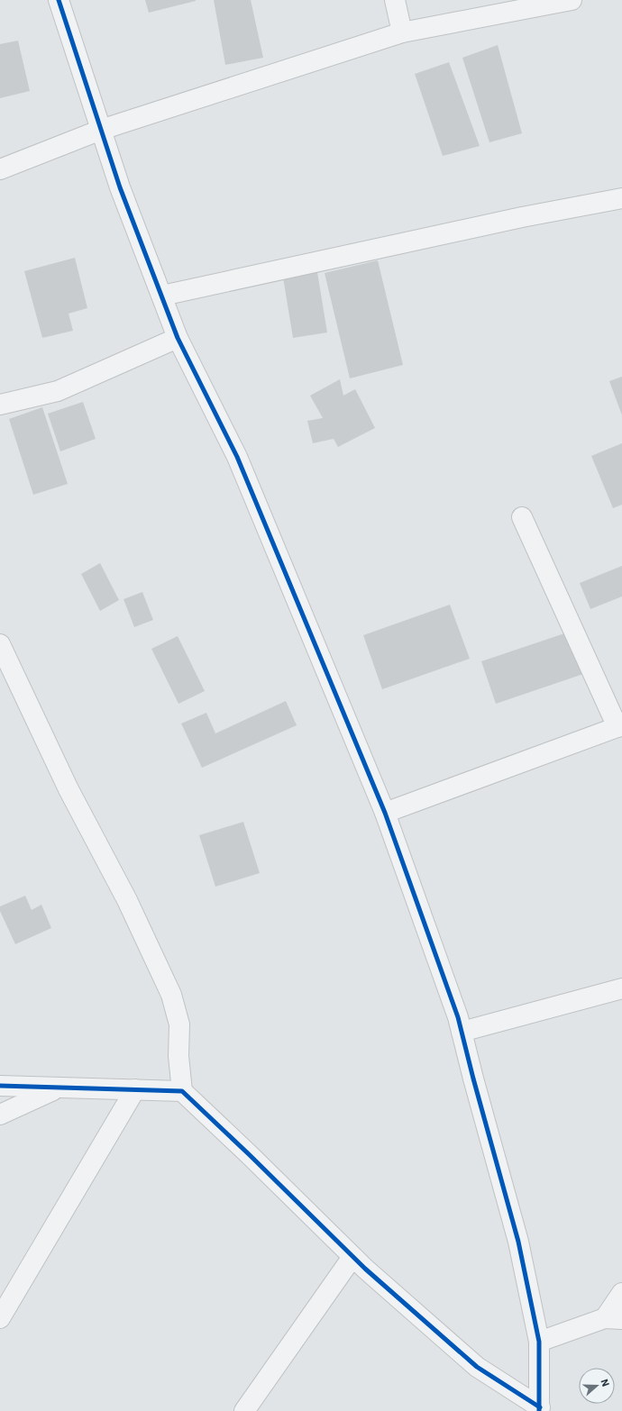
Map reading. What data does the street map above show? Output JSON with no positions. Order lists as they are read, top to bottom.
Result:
{
  "north": "right"
}
